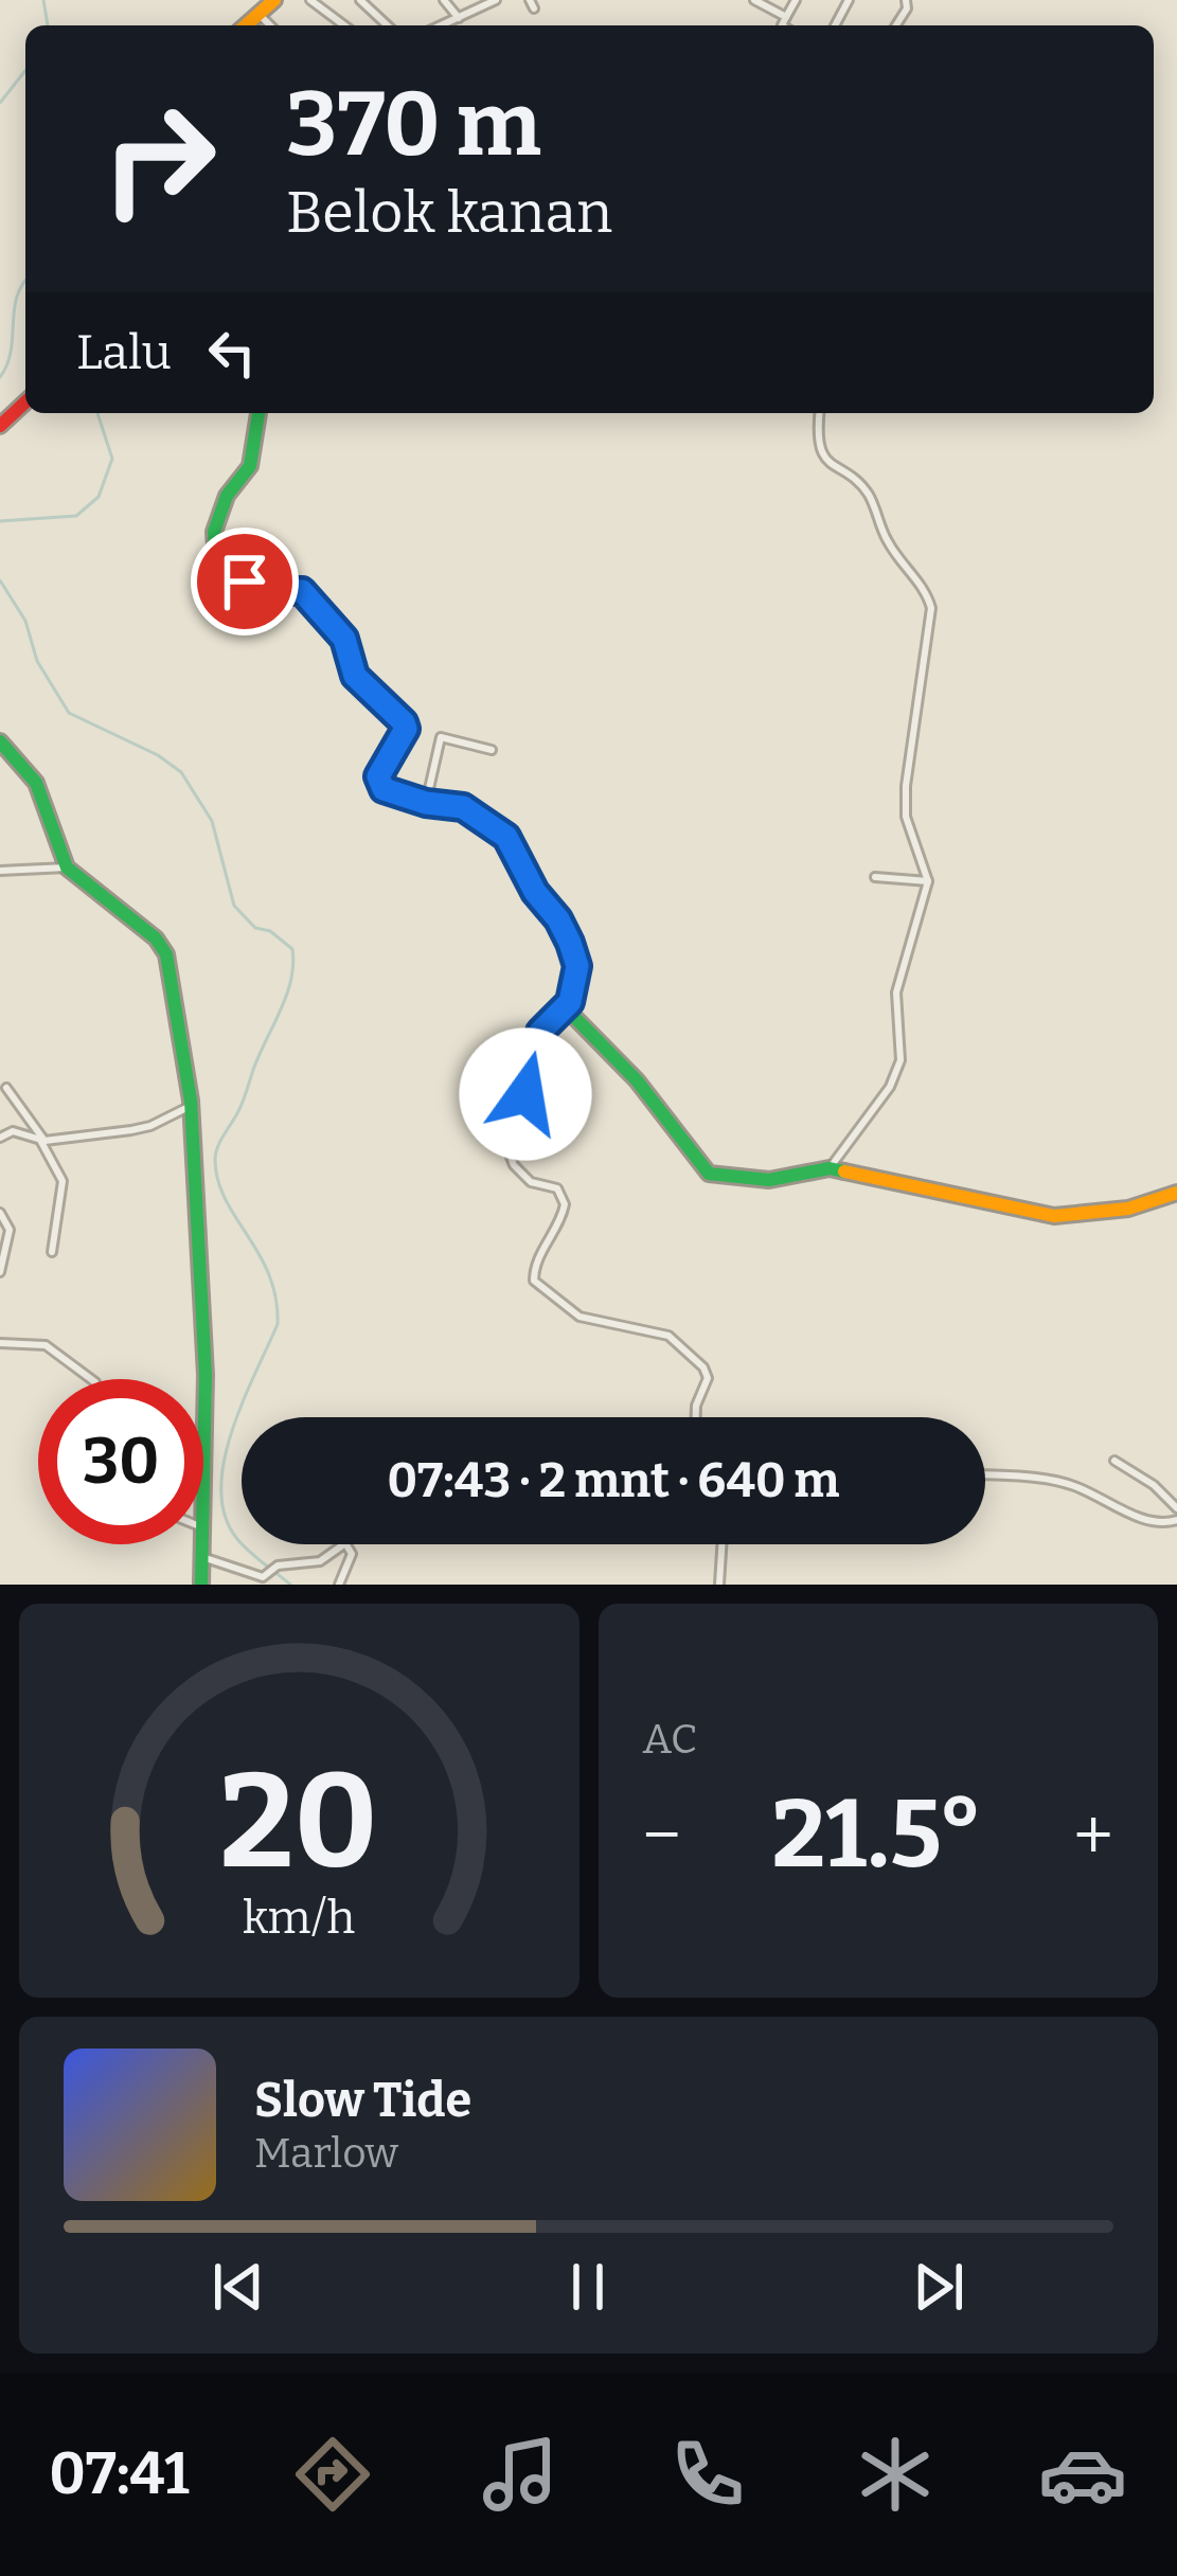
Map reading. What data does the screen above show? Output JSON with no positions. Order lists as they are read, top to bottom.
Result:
{
  "page": {
    "turn": ["370 m", "Belok kanan"],
    "then": "Lalu",
    "limit": "30",
    "trip": "07:43 · 2 mnt · 640 m",
    "tile": "AC",
    "heat": ["−", "21.5°", "+"],
    "song": ["Slow Tide", "Marlow"],
    "tabs": "07:41",
    "gauge": ["20", "km/h"]
  }
}
